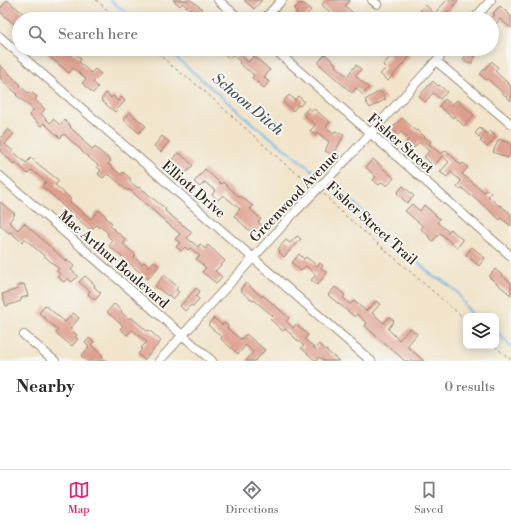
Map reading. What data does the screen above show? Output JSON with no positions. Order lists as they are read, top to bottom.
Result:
{
  "streets": {
    "street": [
      "Fisher Street",
      "Elliott Drive",
      "Greenwood Avenue",
      "Mac Arthur Boulevard"
    ],
    "path": ["Fisher Street Trail"]
  },
  "crossings": [
    ["Fisher Street", "Greenwood Avenue"],
    ["Elliott Drive", "Greenwood Avenue"],
    ["Greenwood Avenue", "Fisher Street Trail"],
    ["Greenwood Avenue", "Mac Arthur Boulevard"]
  ],
  "water": ["Schoon Ditch"],
  "page": {
    "search": "Search here",
    "heading": ["Nearby", "0 results"],
    "nav": ["Map", "Directions", "Saved"]
  }
}
